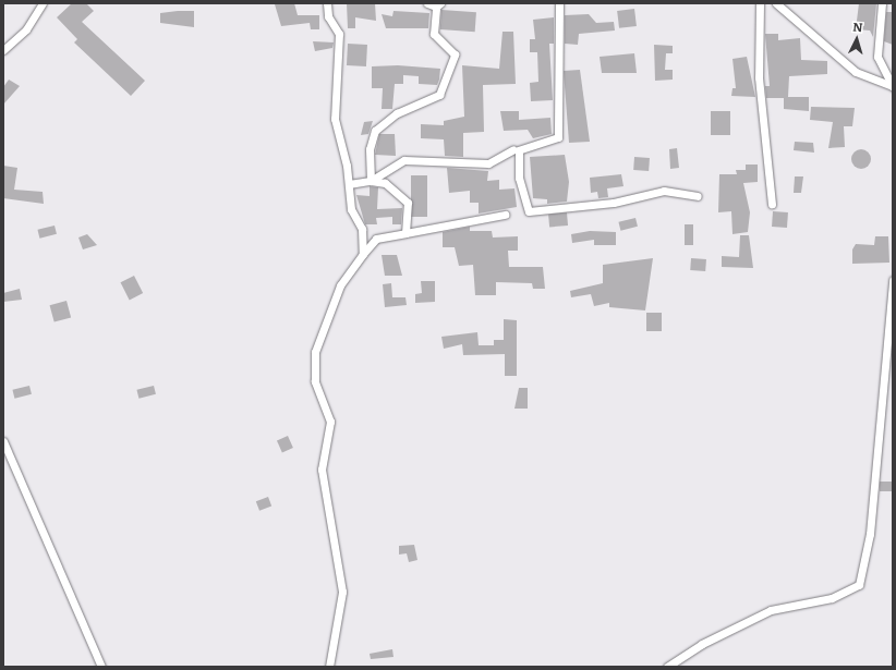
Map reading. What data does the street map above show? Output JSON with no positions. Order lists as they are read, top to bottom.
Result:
{
  "north": "top"
}
